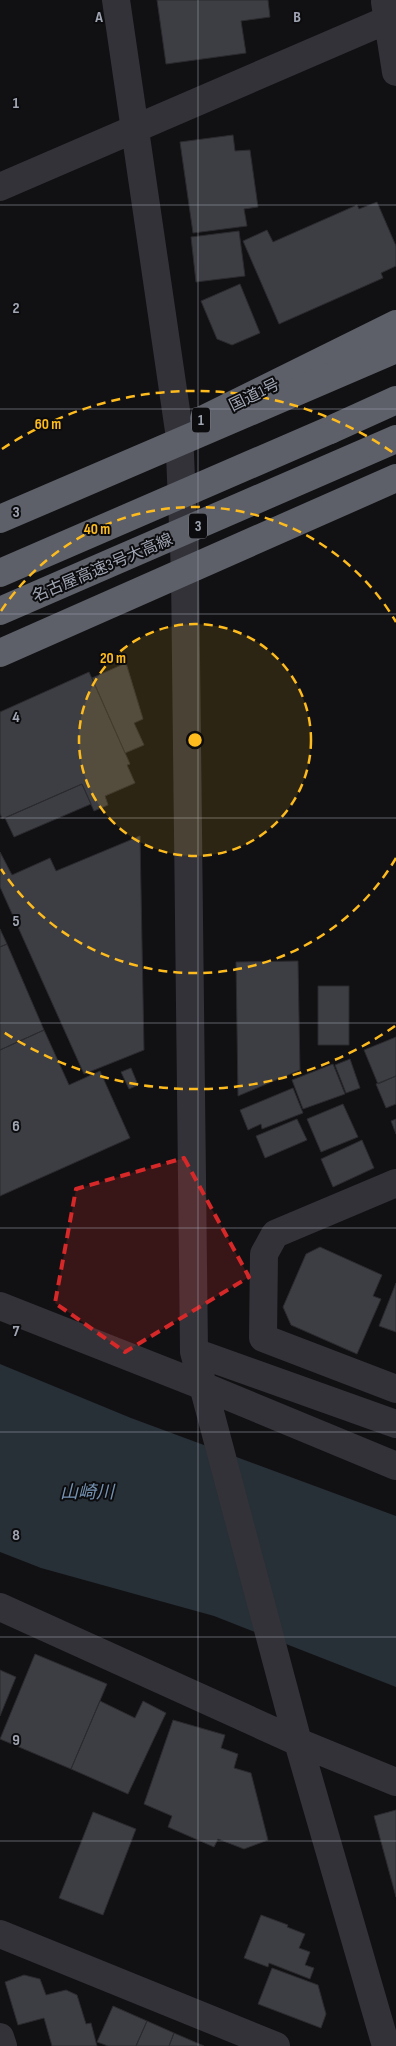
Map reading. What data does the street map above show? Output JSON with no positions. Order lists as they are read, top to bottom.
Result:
{
  "streets": {
    "highway": [
      "国道1号",
      "1",
      "3",
      "名古屋高速3号大高線"
    ]
  },
  "water": ["山崎川"],
  "grid": {
    "columns": ["A", "B"],
    "rows": [
      "1",
      "2",
      "3",
      "4",
      "5",
      "6",
      "7",
      "8",
      "9"
    ]
  },
  "rings": ["60 m", "40 m", "20 m"]
}
